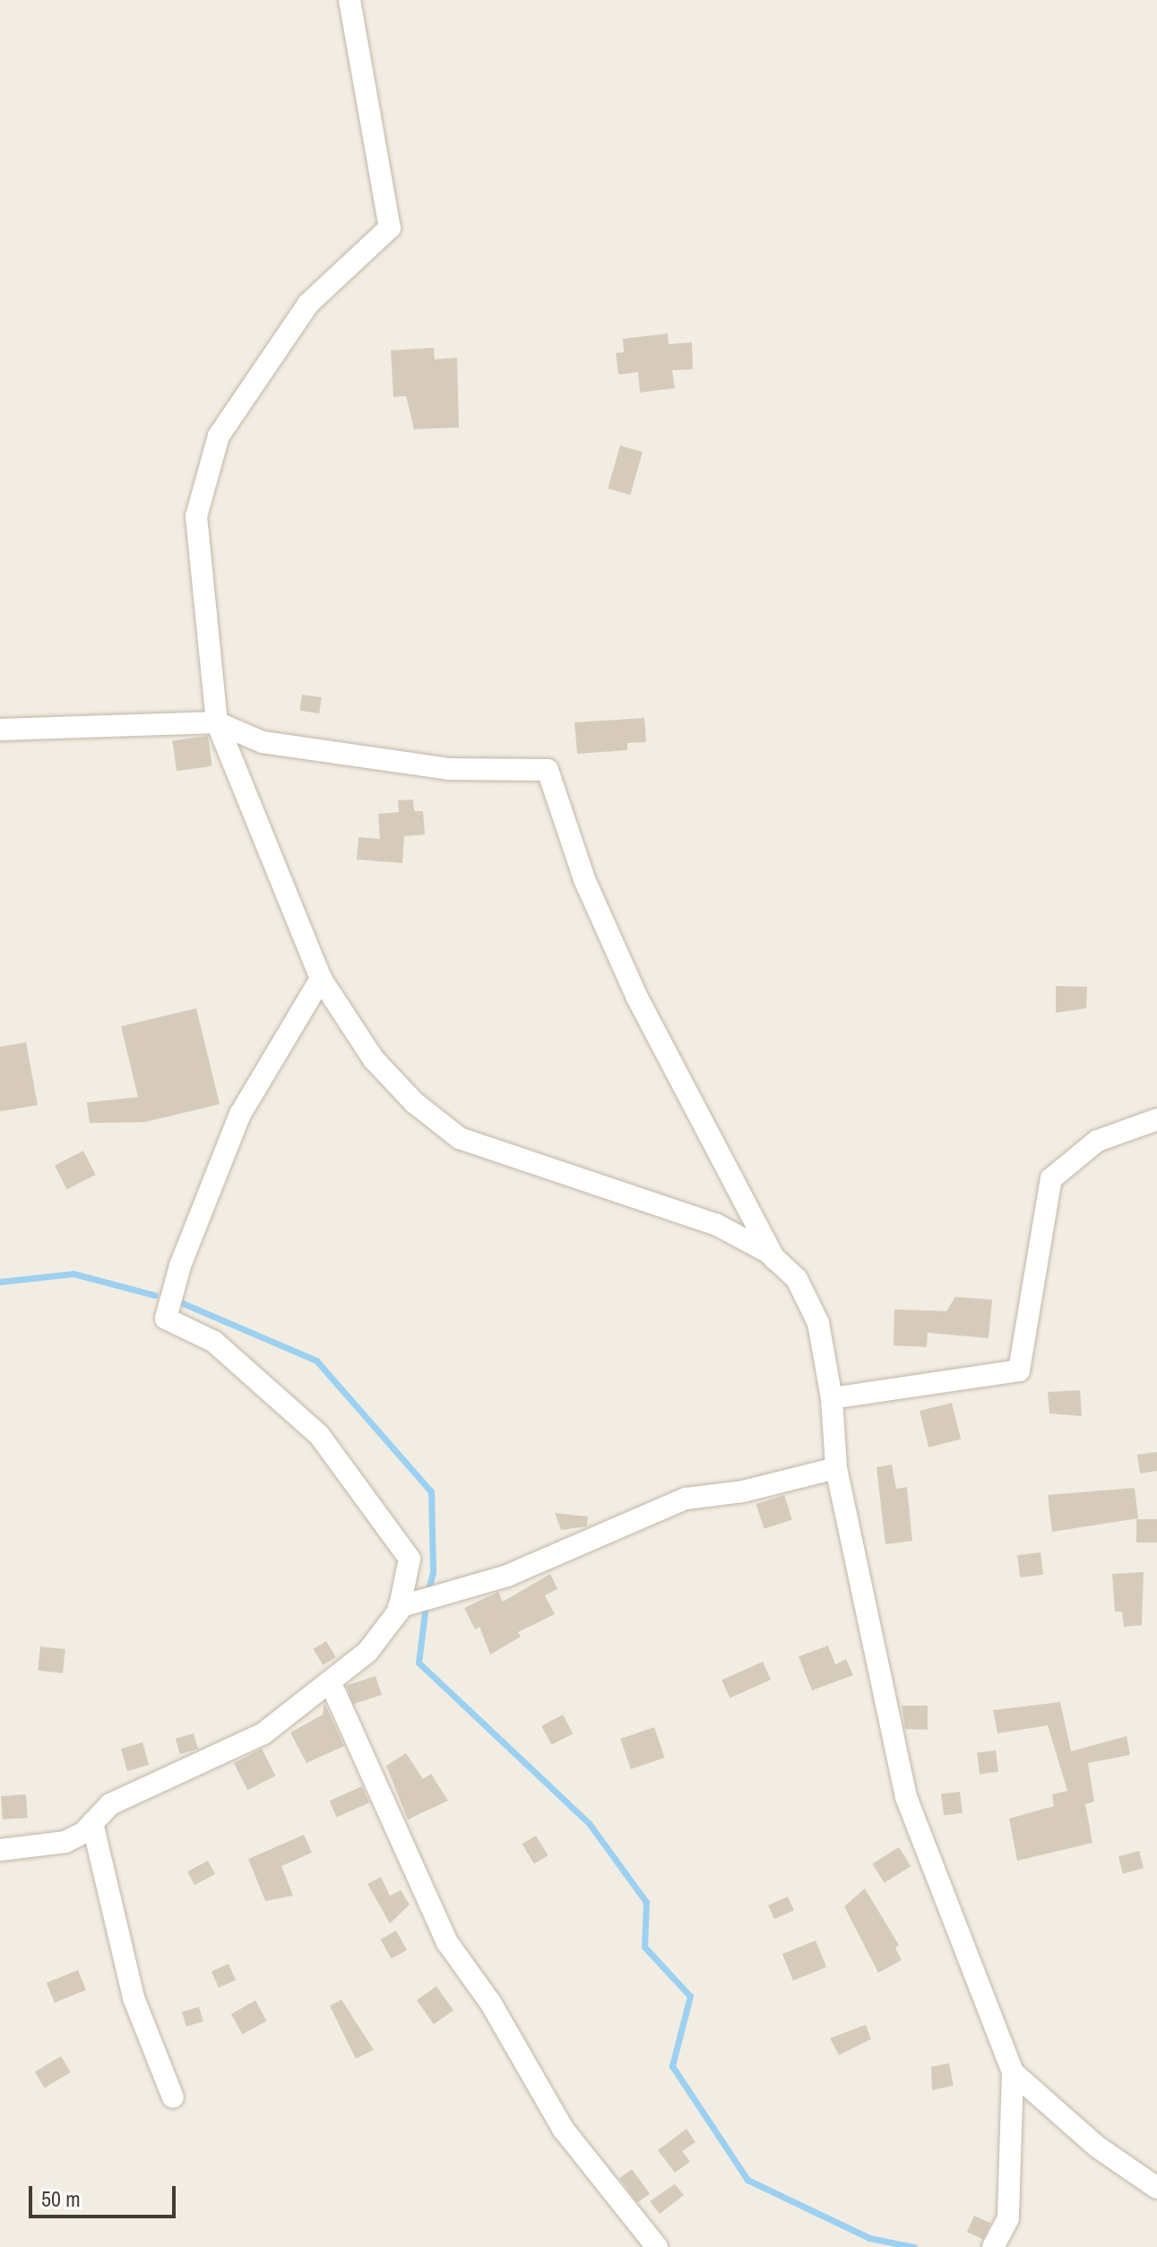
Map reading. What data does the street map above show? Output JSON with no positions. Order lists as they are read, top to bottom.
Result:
{
  "scale_bar": "50 m"
}
